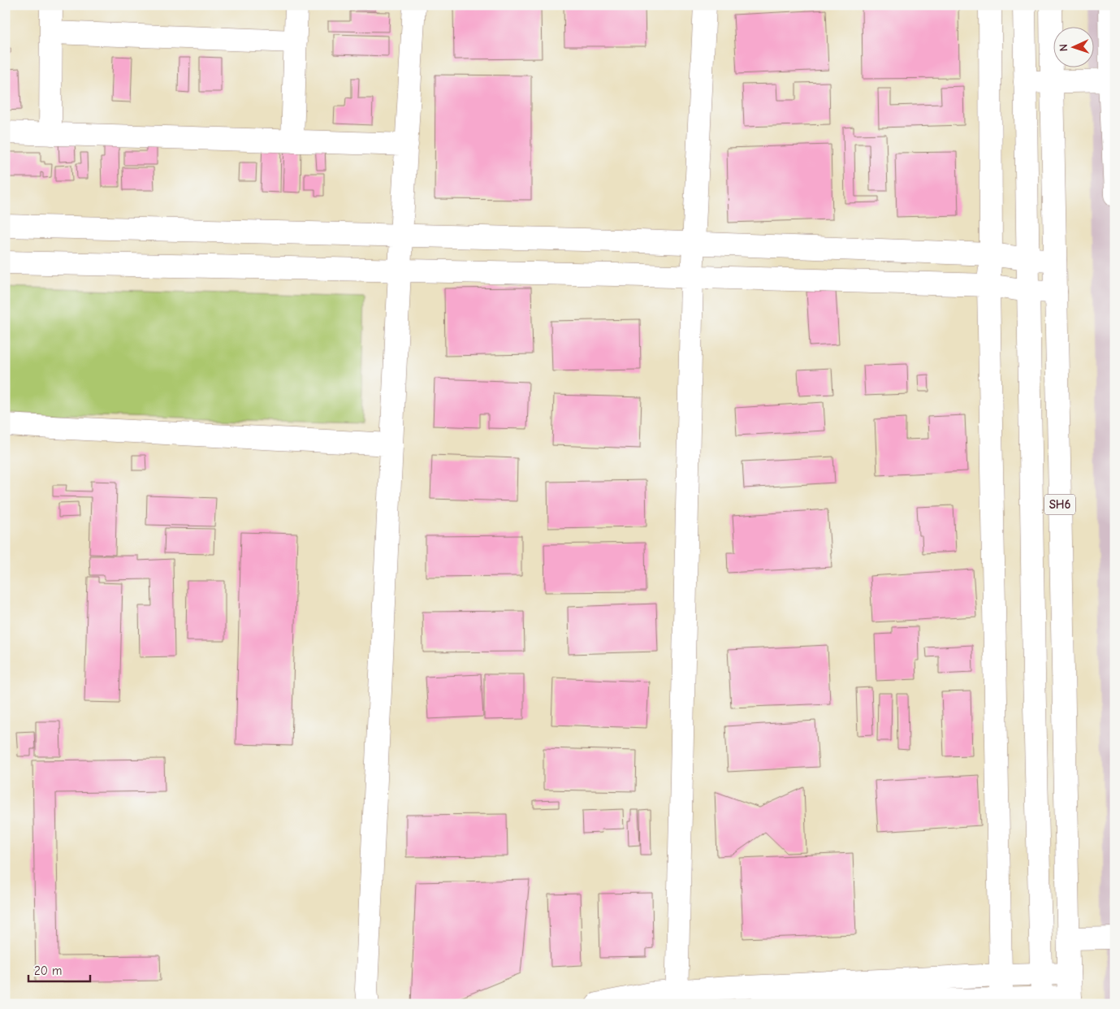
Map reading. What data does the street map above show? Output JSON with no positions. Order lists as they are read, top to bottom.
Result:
{
  "streets": {
    "street": ["SH6"]
  },
  "scale_bar": "20 m",
  "north": "left"
}
